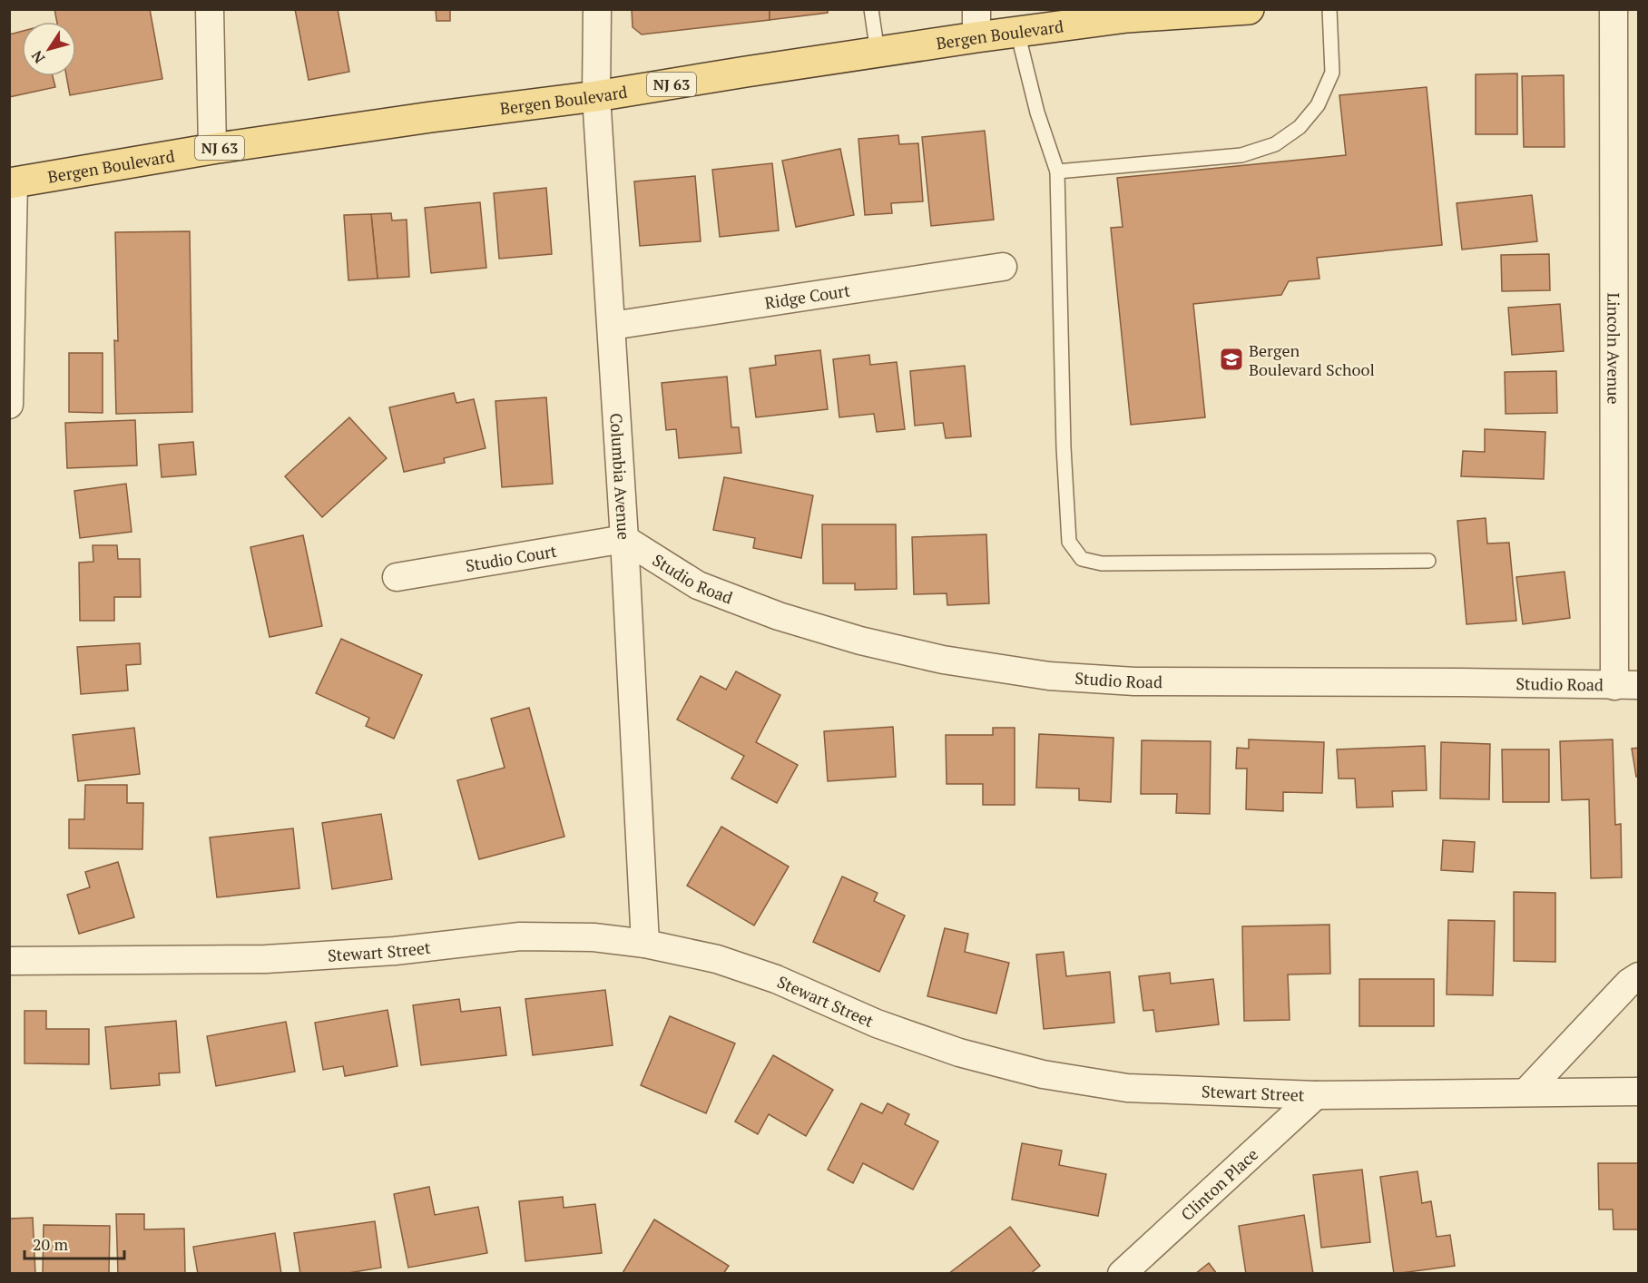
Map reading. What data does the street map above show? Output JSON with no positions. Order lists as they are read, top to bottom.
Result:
{
  "streets": {
    "main road": ["Bergen Boulevard", "NJ 63"],
    "street": [
      "Ridge Court",
      "Lincoln Avenue",
      "Columbia Avenue",
      "Studio Court",
      "Studio Road",
      "Stewart Street",
      "Clinton Place"
    ]
  },
  "crossings": [
    ["Bergen Boulevard", "Columbia Avenue"],
    ["Ridge Court", "Columbia Avenue"],
    ["Lincoln Avenue", "Studio Road"],
    ["Columbia Avenue", "Studio Court"],
    ["Columbia Avenue", "Studio Road"],
    ["Columbia Avenue", "Stewart Street"],
    ["Studio Court", "Studio Road"],
    ["Stewart Street", "Clinton Place"]
  ],
  "places": {
    "school or university": ["Bergen Boulevard School"]
  },
  "scale_bar": "20 m",
  "north": "bottom left"
}
